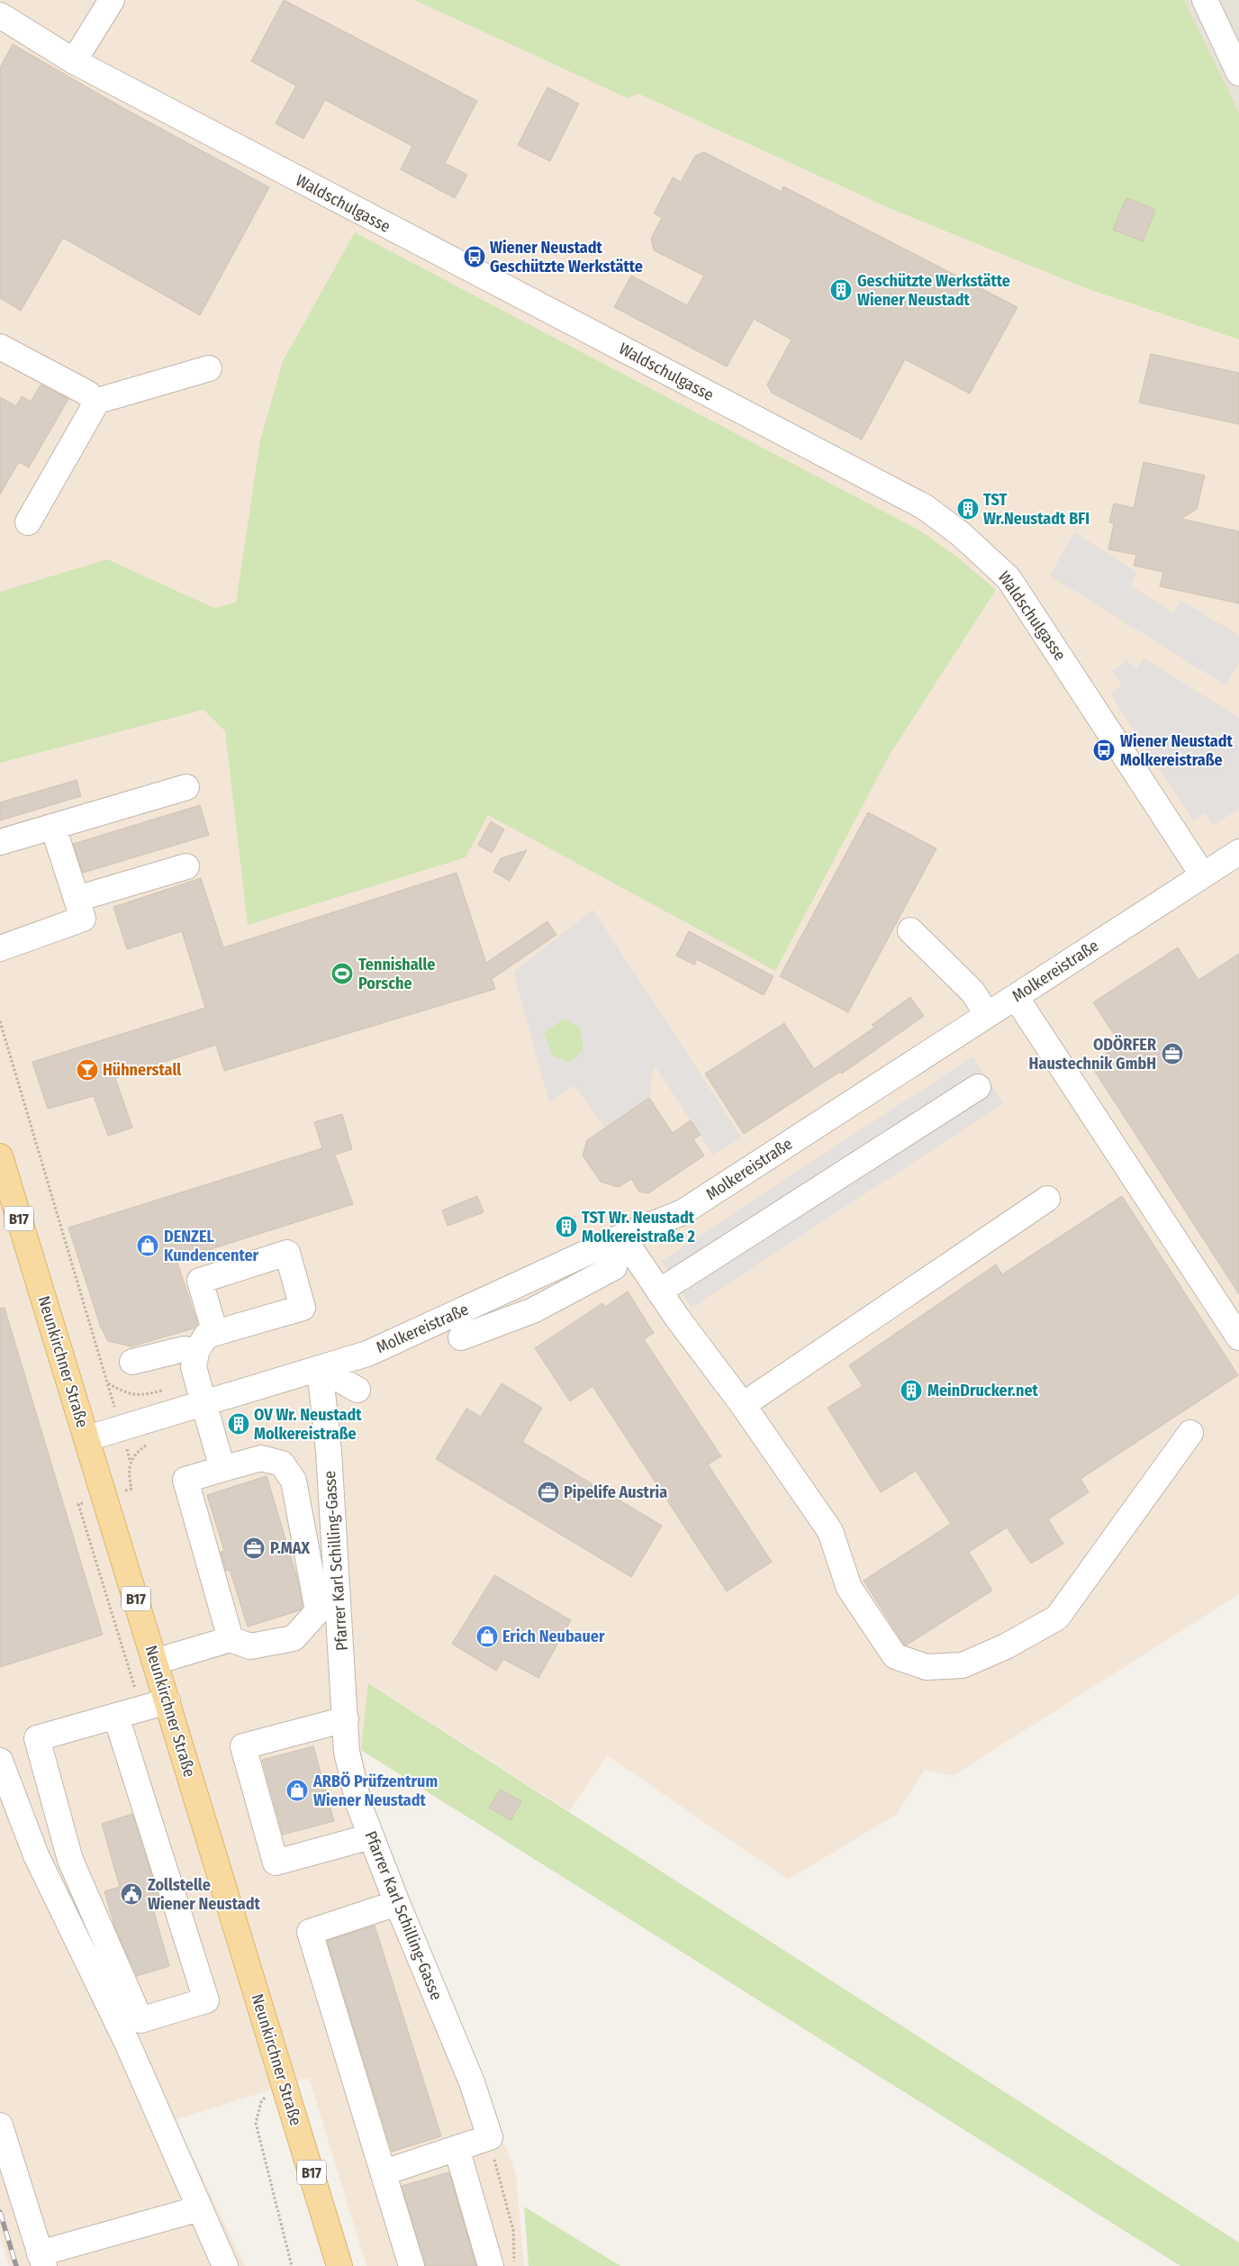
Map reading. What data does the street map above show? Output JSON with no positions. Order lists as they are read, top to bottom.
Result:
{
  "streets": {
    "main road": ["B17", "Neunkirchner Straße"],
    "street": ["Waldschulgasse", "Molkereistraße", "Pfarrer Karl Schilling-Gasse"]
  },
  "crossings": [
    ["Waldschulgasse", "Molkereistraße"],
    ["Molkereistraße", "Neunkirchner Straße"],
    ["Molkereistraße", "Pfarrer Karl Schilling-Gasse"]
  ],
  "places": {
    "bus stop": ["Wiener Neustadt Geschützte Werkstätte", "Wiener Neustadt Molkereistraße"],
    "building": [
      "Geschützte Werkstätte Wiener Neustadt",
      "TST Wr.Neustadt BFI",
      "TST Wr. Neustadt Molkereistraße 2",
      "MeinDrucker.net",
      "OV Wr. Neustadt Molkereistraße"
    ],
    "sports": ["Tennishalle Porsche"],
    "office": ["ODÖRFER Haustechnik GmbH", "Pipelife Austria", "P.MAX"],
    "bar": ["Hühnerstall"],
    "shop": ["DENZEL Kundencenter", "Erich Neubauer", "ARBÖ Prüfzentrum Wiener Neustadt"],
    "public building": ["Zollstelle Wiener Neustadt"]
  }
}
